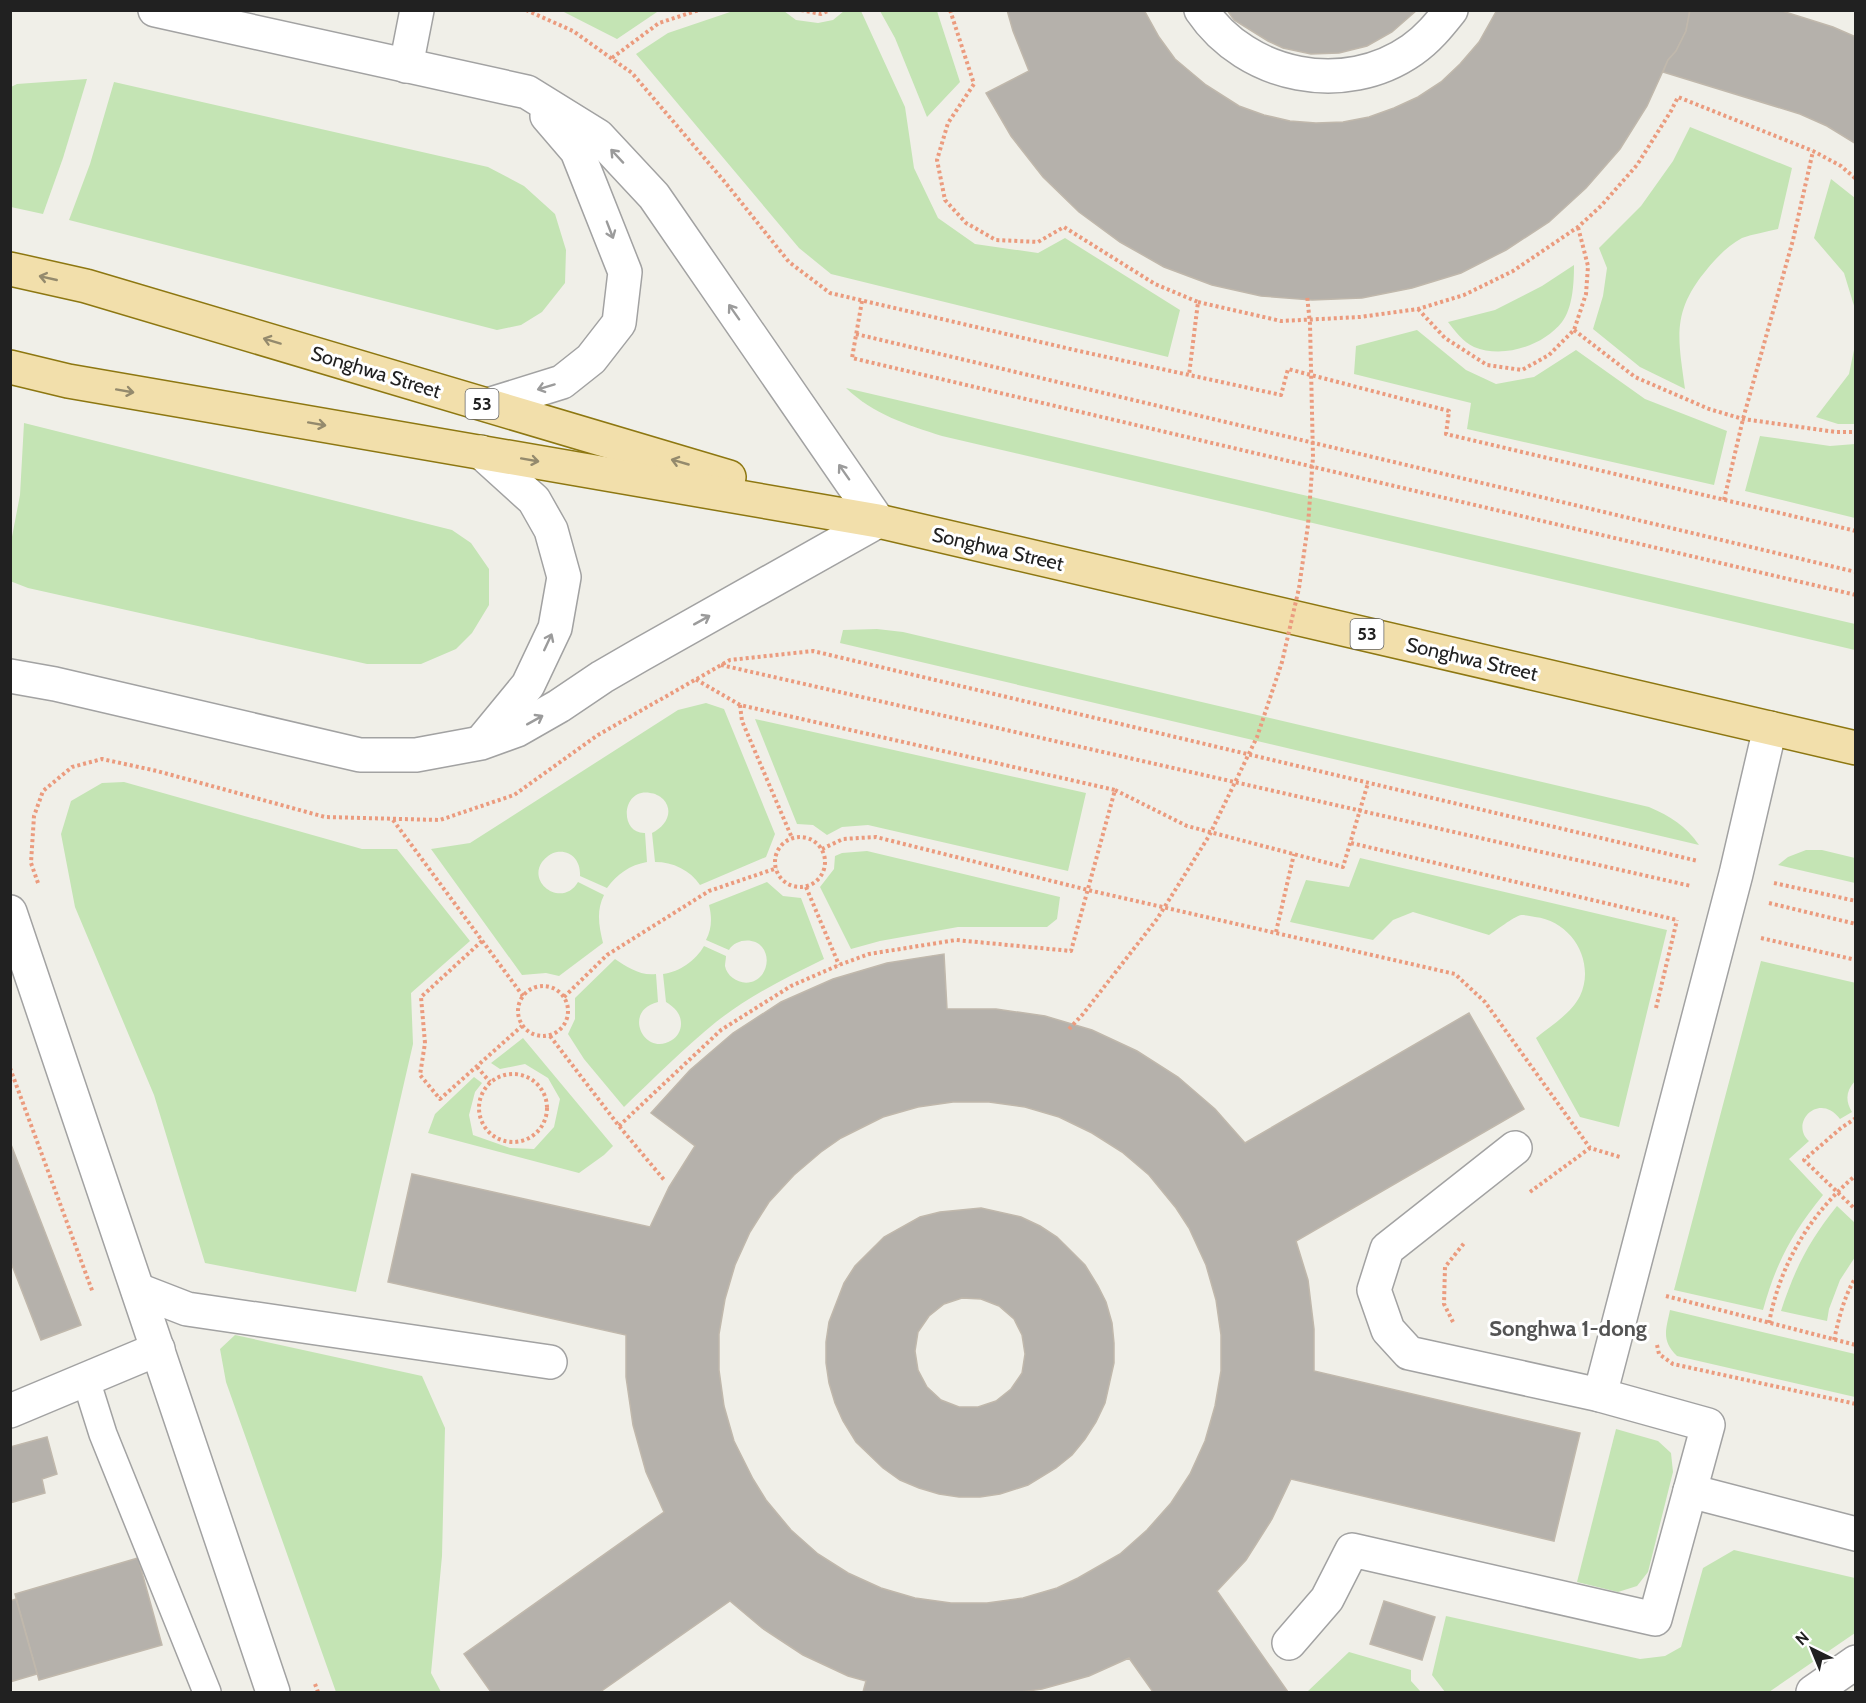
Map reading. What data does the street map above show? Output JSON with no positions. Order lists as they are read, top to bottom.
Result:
{
  "streets": {
    "main road": ["Songhwa Street", "53"]
  },
  "districts": ["Songhwa 1-dong"],
  "north": "top left"
}
